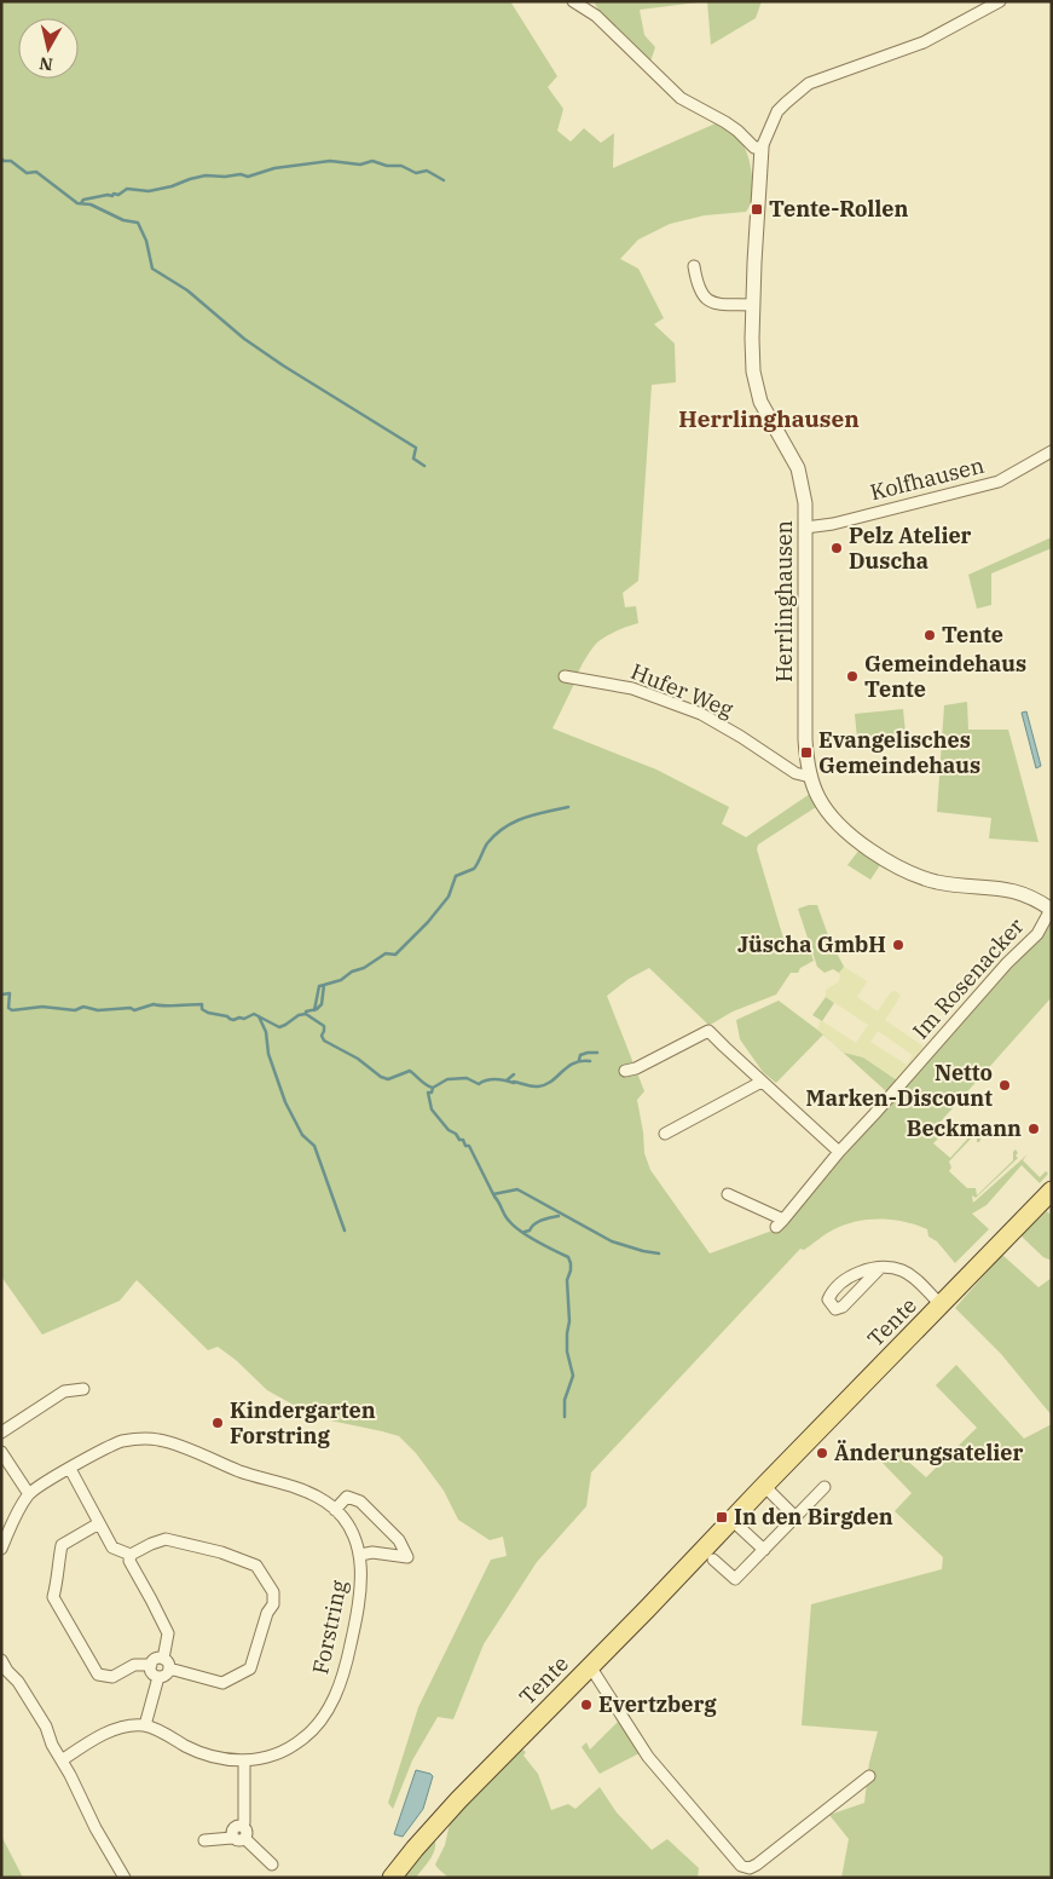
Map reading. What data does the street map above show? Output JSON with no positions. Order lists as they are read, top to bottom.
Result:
{
  "streets": {
    "main road": ["Tente"],
    "street": [
      "Kolfhausen",
      "Herrlinghausen",
      "Hufer Weg",
      "Im Rosenacker",
      "Forstring"
    ]
  },
  "crossings": [
    ["Kolfhausen", "Herrlinghausen"],
    ["Herrlinghausen", "Hufer Weg"],
    ["Herrlinghausen", "Im Rosenacker"]
  ],
  "districts": ["Herrlinghausen"],
  "places": {
    "transit": ["Tente-Rollen", "Evangelisches Gemeindehaus", "In den Birgden"],
    "other": [
      "Pelz Atelier Duscha",
      "Tente",
      "Gemeindehaus Tente",
      "Jüscha GmbH",
      "Netto Marken-Discount",
      "Beckmann",
      "Kindergarten Forstring",
      "Änderungsatelier",
      "Evertzberg"
    ]
  },
  "north": "bottom"
}
